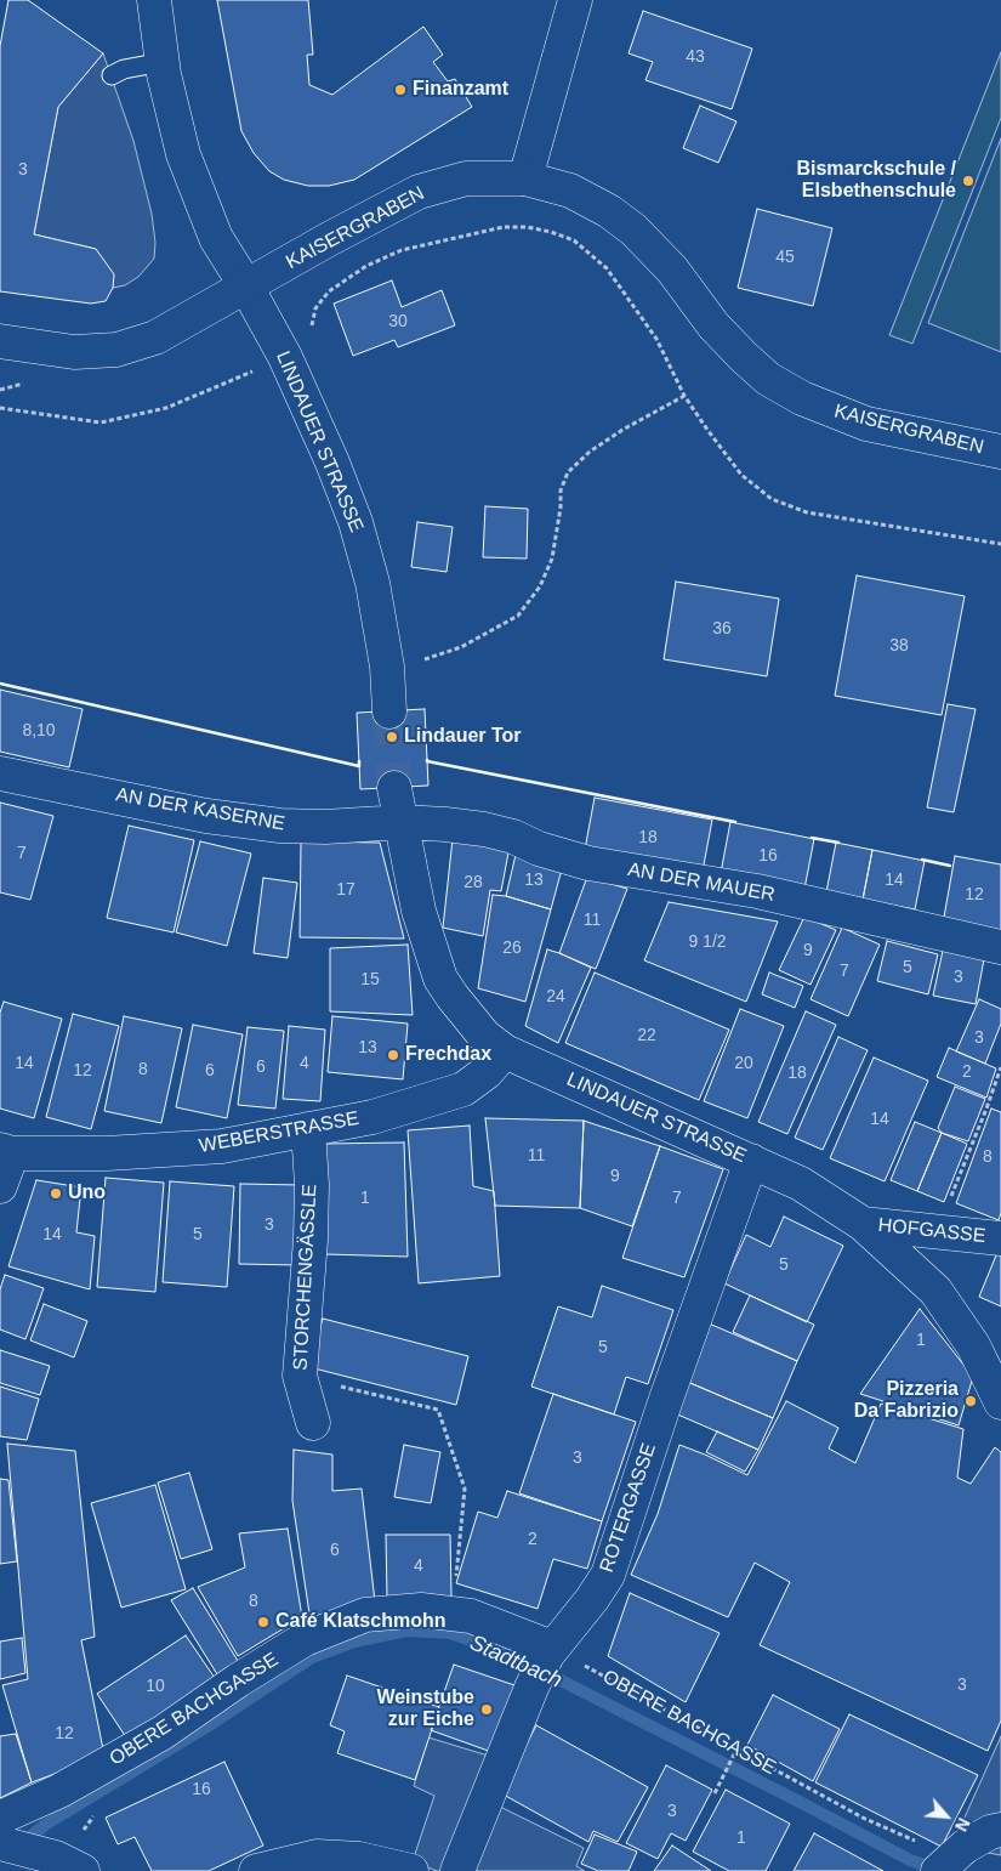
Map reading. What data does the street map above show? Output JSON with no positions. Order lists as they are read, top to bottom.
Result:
{
  "streets": {
    "street": [
      "KAISERGRABEN",
      "LINDAUER STRASSE",
      "AN DER KASERNE",
      "AN DER MAUER",
      "WEBERSTRASSE",
      "HOFGASSE",
      "STORCHENGÄSSLE",
      "ROTERGASSE",
      "OBERE BACHGASSE"
    ]
  },
  "crossings": [
    ["KAISERGRABEN", "LINDAUER STRASSE"],
    ["LINDAUER STRASSE", "AN DER KASERNE"],
    ["LINDAUER STRASSE", "AN DER MAUER"],
    ["LINDAUER STRASSE", "WEBERSTRASSE"],
    ["LINDAUER STRASSE", "HOFGASSE"],
    ["LINDAUER STRASSE", "ROTERGASSE"],
    ["AN DER KASERNE", "AN DER MAUER"],
    ["WEBERSTRASSE", "STORCHENGÄSSLE"],
    ["ROTERGASSE", "OBERE BACHGASSE"]
  ],
  "water": ["Stadtbach"],
  "places": [
    "Finanzamt",
    "Bismarckschule / Elsbethenschule",
    "Lindauer Tor",
    "Frechdax",
    "Uno",
    "Pizzeria Da Fabrizio",
    "Café Klatschmohn",
    "Weinstube zur Eiche"
  ],
  "house_numbers": [
    "43",
    "3",
    "45",
    "30",
    "36",
    "38",
    "8,10",
    "18",
    "7",
    "16",
    "13",
    "14",
    "28",
    "17",
    "12",
    "11",
    "9 1/2",
    "26",
    "9",
    "5",
    "7",
    "3",
    "15",
    "24",
    "22",
    "3",
    "13",
    "14",
    "4",
    "20",
    "6",
    "8",
    "12",
    "6",
    "2",
    "18",
    "14",
    "11",
    "8",
    "9",
    "1",
    "7",
    "3",
    "14",
    "5",
    "5",
    "1",
    "5",
    "3",
    "2",
    "6",
    "4",
    "8",
    "3",
    "10",
    "12",
    "16",
    "3",
    "1"
  ],
  "north": "bottom right"
}
